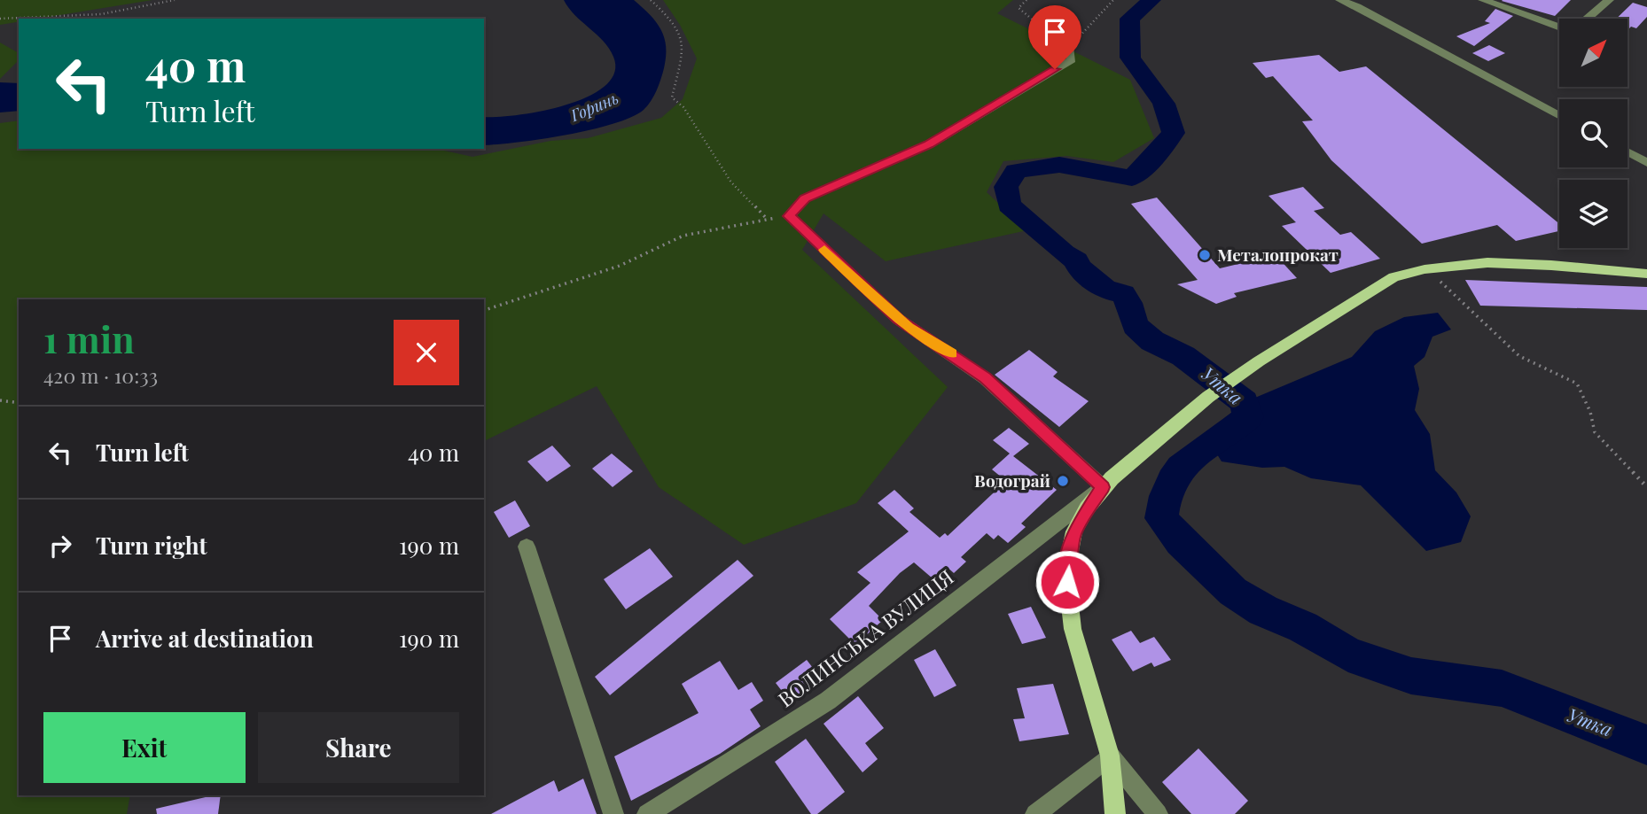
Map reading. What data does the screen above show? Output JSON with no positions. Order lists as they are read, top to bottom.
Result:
{
  "streets": {
    "street": ["ВОЛИНСЬКА ВУЛИЦЯ"]
  },
  "water": ["Горинь", "Утка"],
  "places": ["Металопрокат", "Водограй"],
  "north": "top right",
  "page": {
    "turn": ["40 m", "Turn left"],
    "heading": ["1 min", "420 m · 10:33"],
    "list": [
      {
        "name": "Turn left",
        "value": "40 m"
      },
      {
        "name": "Turn right",
        "value": "190 m"
      },
      {
        "name": "Arrive at destination",
        "value": "190 m"
      }
    ],
    "buttons": ["Exit", "Share"]
  }
}
